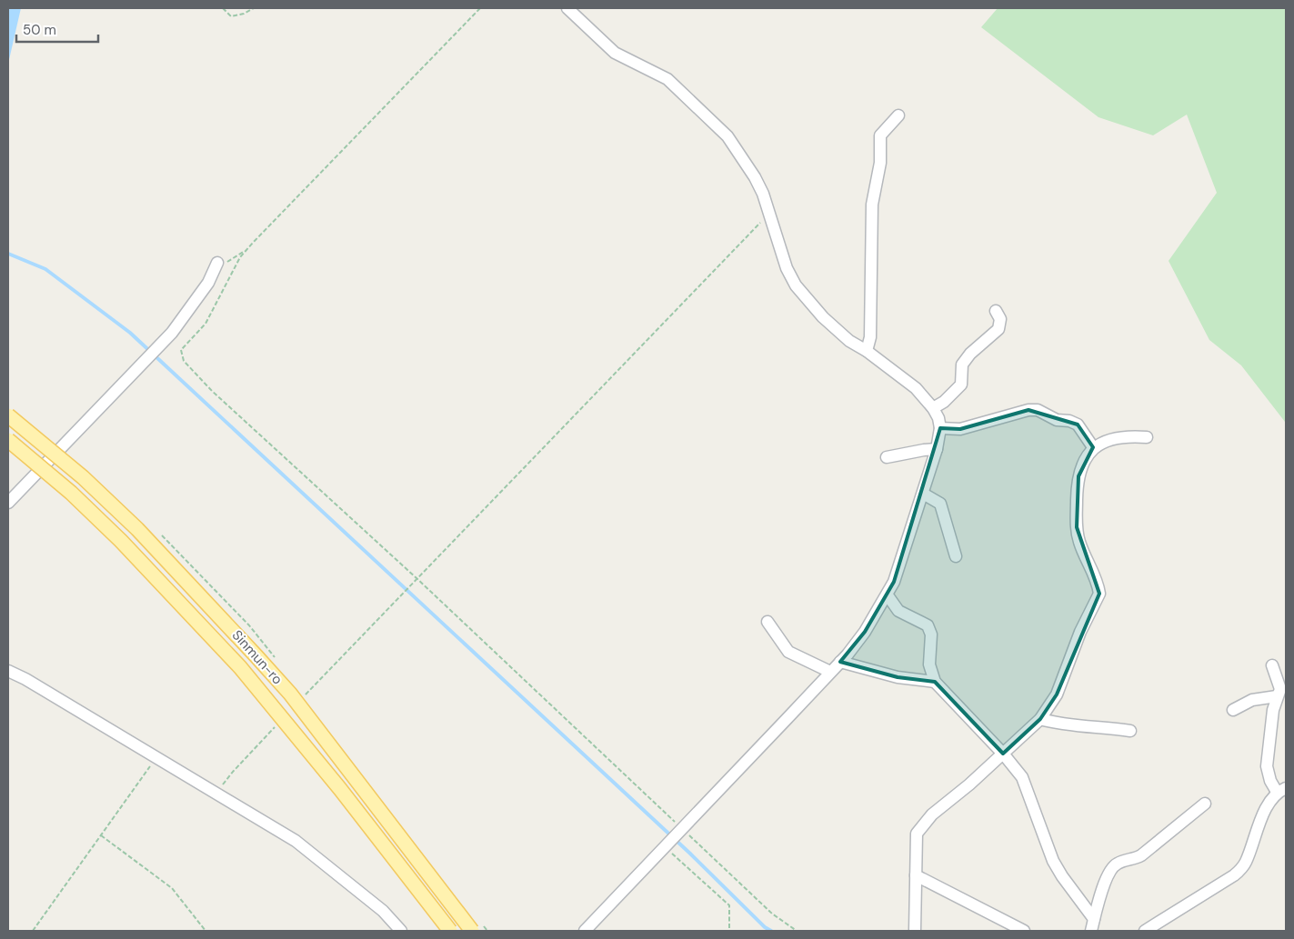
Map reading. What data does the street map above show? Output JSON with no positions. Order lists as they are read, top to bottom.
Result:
{
  "streets": {
    "main road": ["Sinmun-ro"]
  },
  "scale_bar": "50 m"
}
